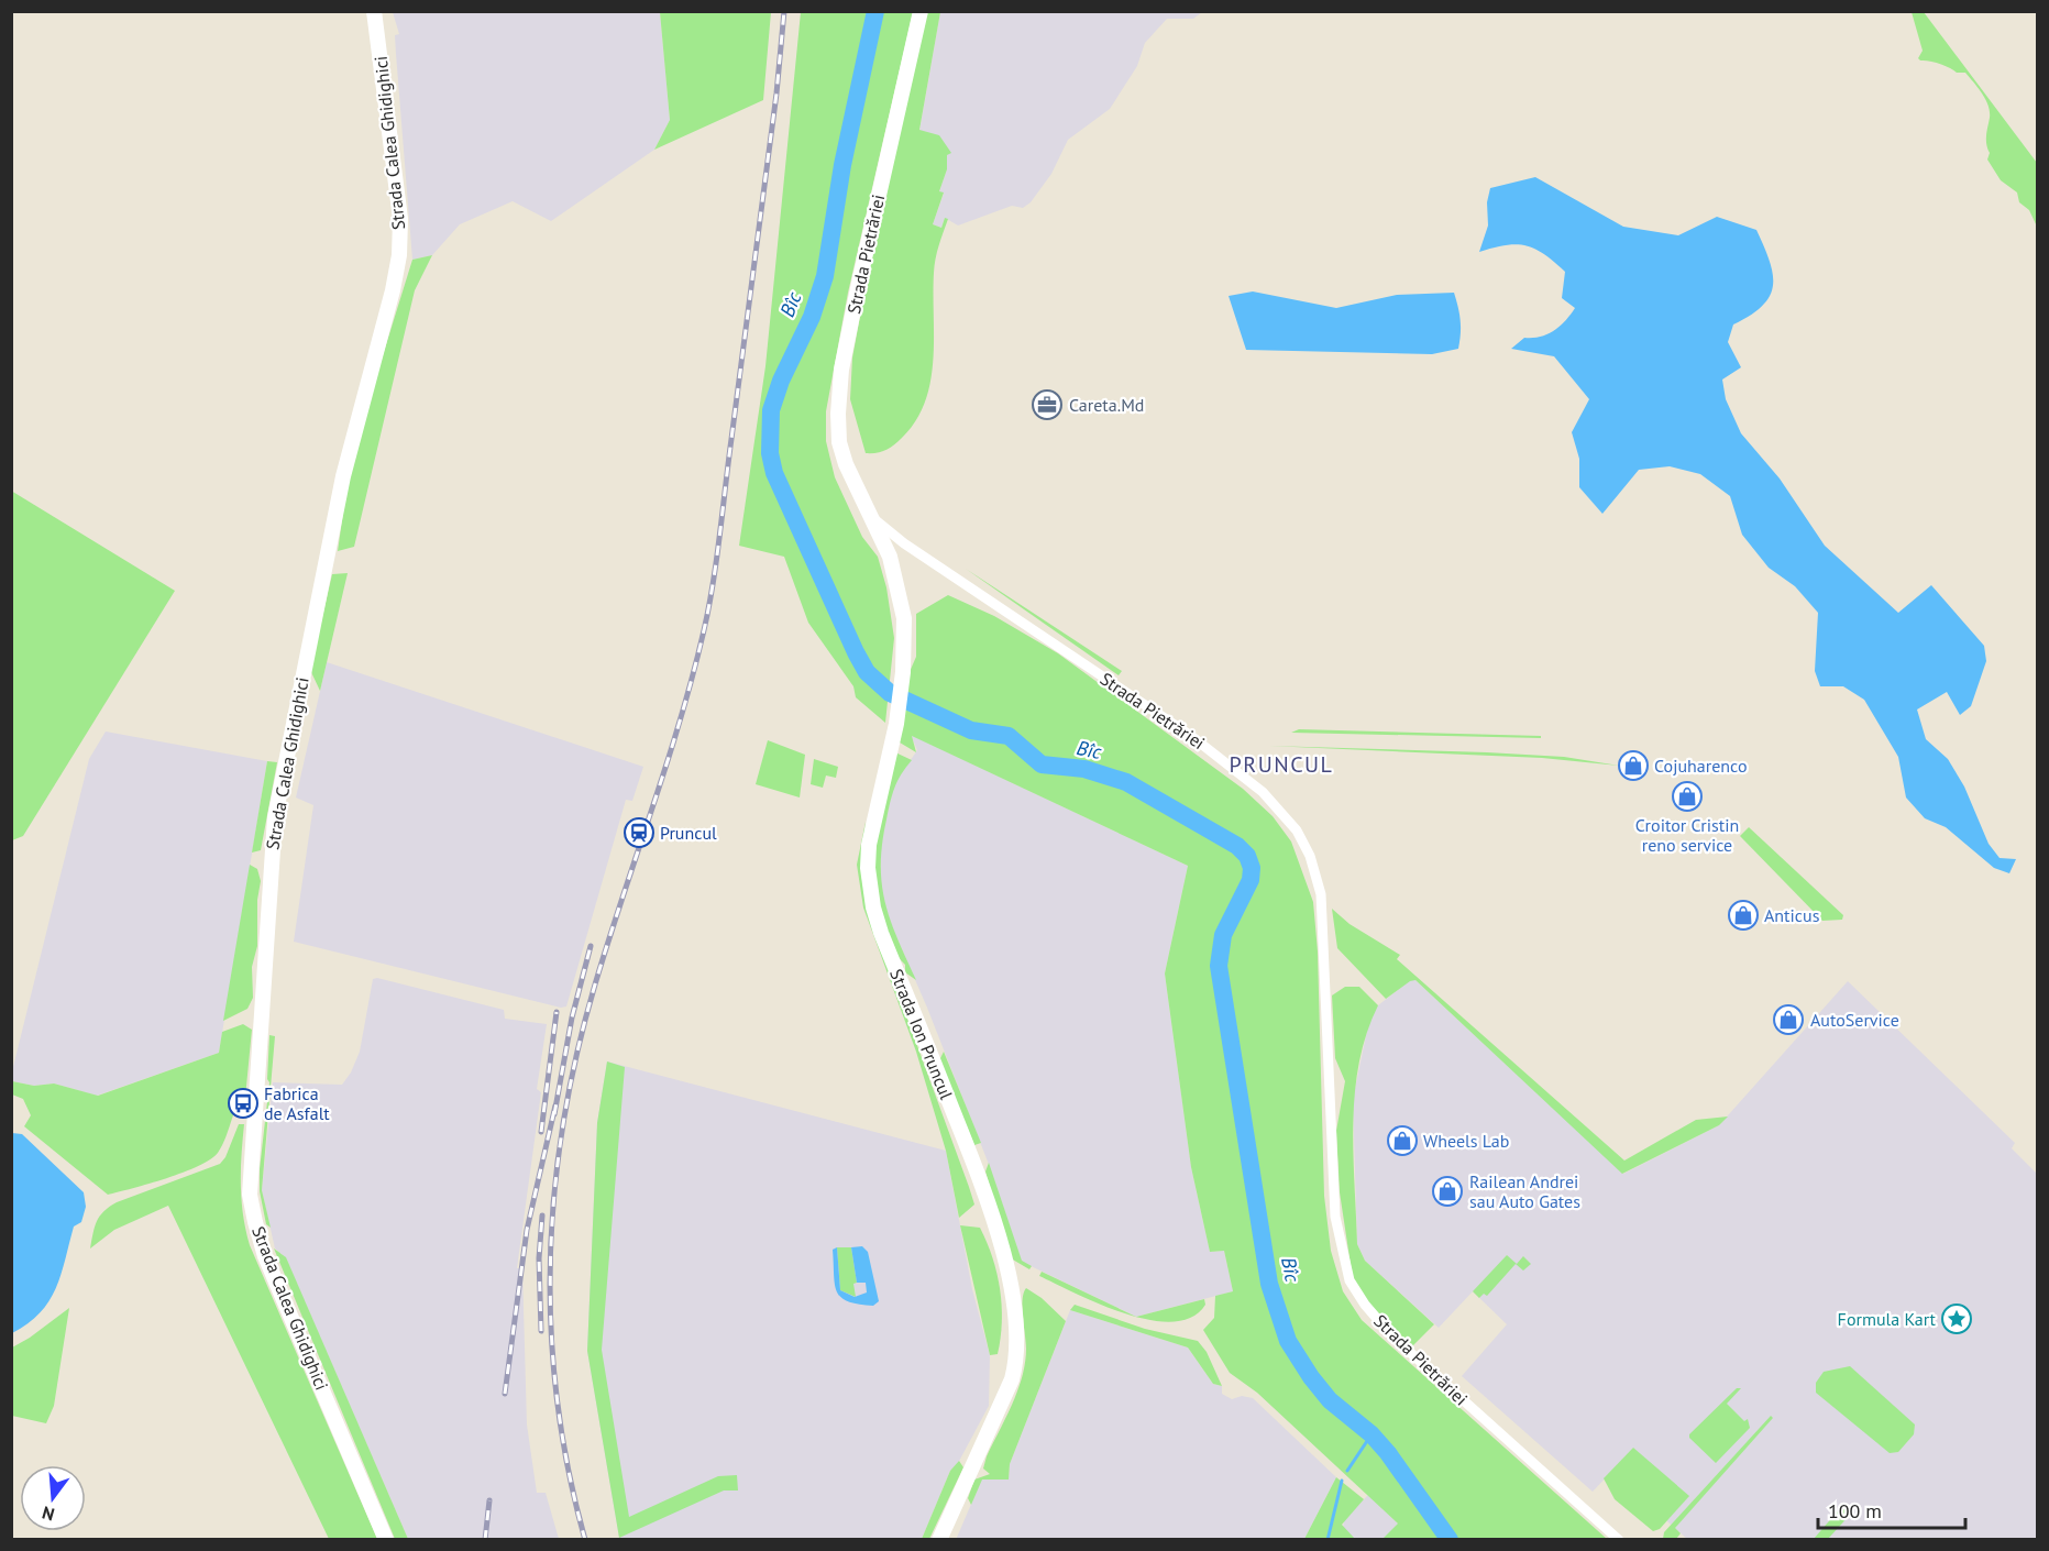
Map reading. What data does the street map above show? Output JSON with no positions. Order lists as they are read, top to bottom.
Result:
{
  "streets": {
    "street": ["Strada Calea Ghidighici", "Strada Pietrăriei", "Strada Ion Pruncul"]
  },
  "crossings": [
    ["Strada Pietrăriei", "Strada Ion Pruncul"]
  ],
  "districts": ["PRUNCUL"],
  "water": ["Bîc"],
  "places": {
    "office": ["Careta.Md"],
    "shop": [
      "Cojuharenco",
      "Croitor Cristin reno service",
      "Anticus",
      "AutoService",
      "Wheels Lab",
      "Railean Andrei sau Auto Gates"
    ],
    "station": ["Pruncul"],
    "bus stop": ["Fabrica de Asfalt"],
    "place": ["Formula Kart"]
  },
  "scale_bar": "100 m",
  "north": "bottom"
}
